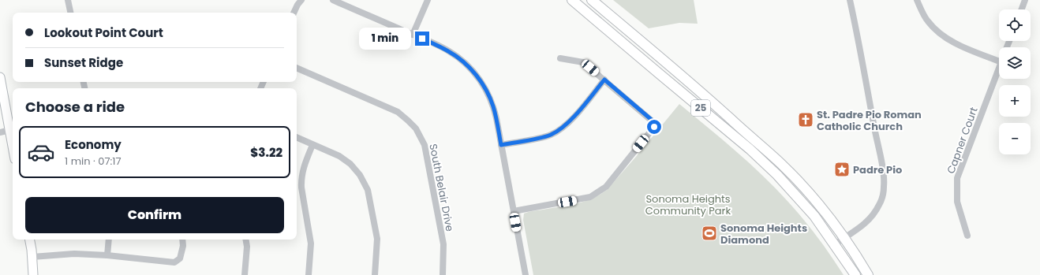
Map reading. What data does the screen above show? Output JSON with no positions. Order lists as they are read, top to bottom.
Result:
{
  "streets": {
    "main road": ["25"],
    "street": ["Capner Court", "South Belair Drive"]
  },
  "parks": ["Sonoma Heights Community Park"],
  "places": {
    "church": ["St. Padre Pio Roman Catholic Church"],
    "place": ["Padre Pio"],
    "sports": ["Sonoma Heights Diamond"]
  },
  "page": {
    "map_buttons": ["+", "−"],
    "banner": ["Lookout Point Court", "Sunset Ridge"],
    "bubble": "1 min",
    "heading": "Choose a ride",
    "list": [
      {
        "name": "Economy",
        "note": "1 min · 07:17",
        "value": "$3.22"
      }
    ],
    "buttons": "Confirm"
  }
}
